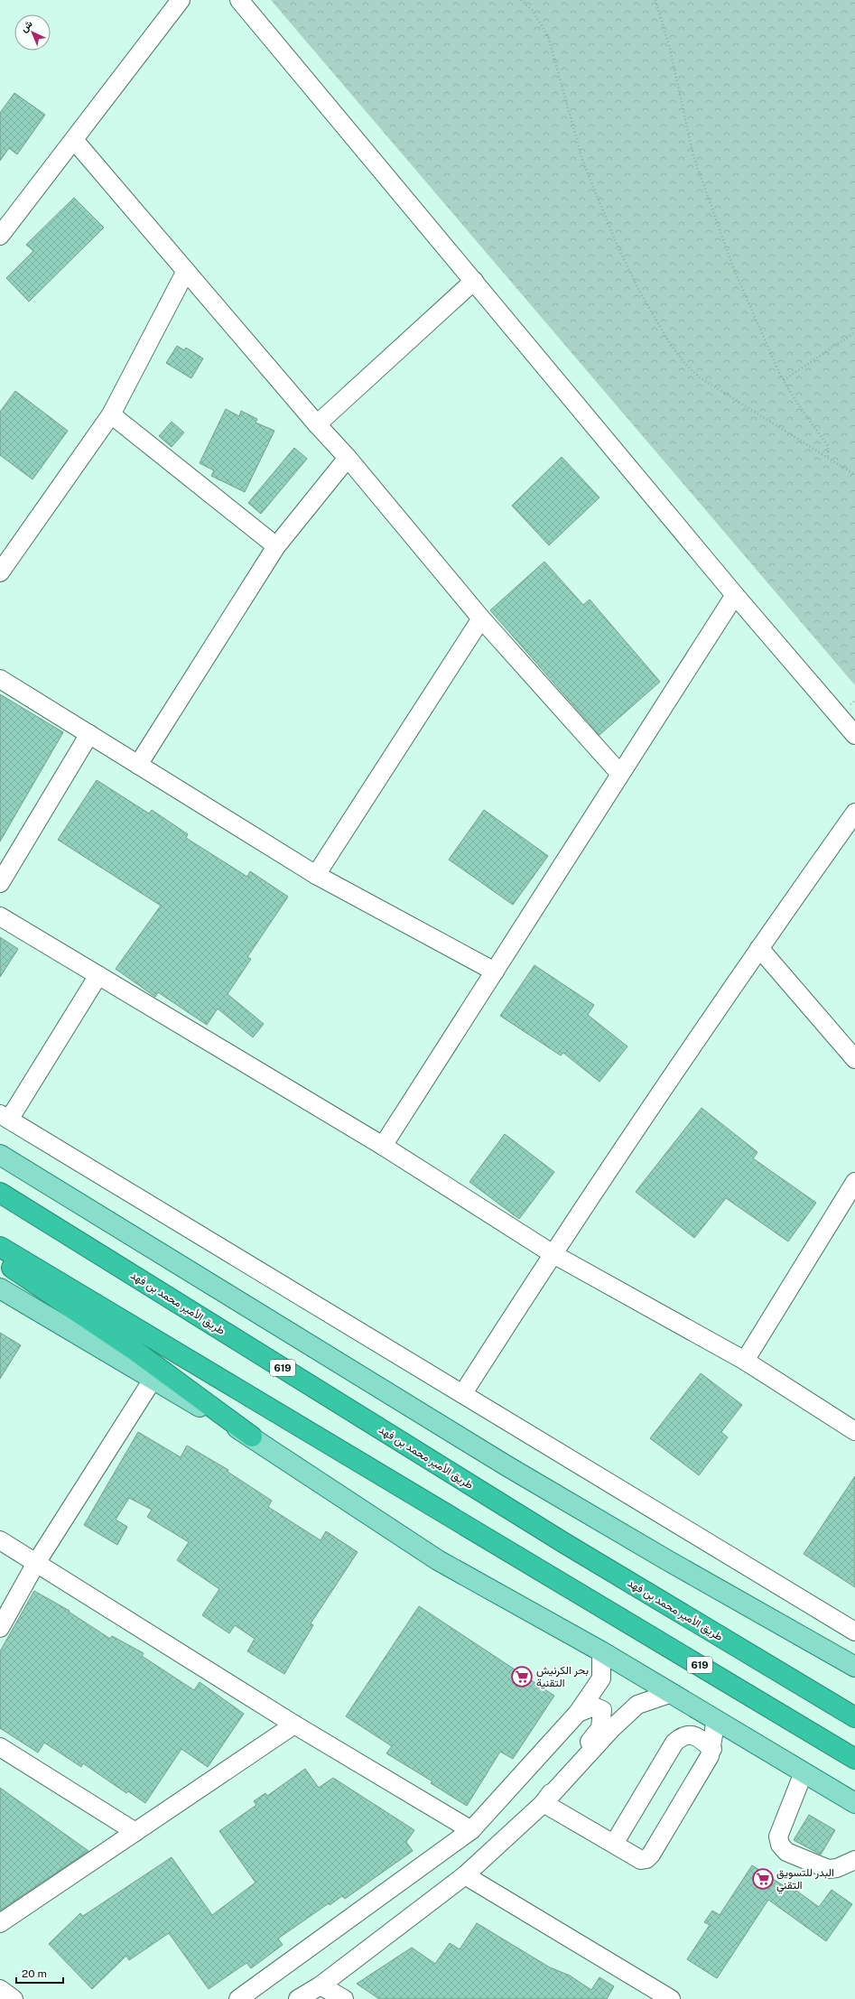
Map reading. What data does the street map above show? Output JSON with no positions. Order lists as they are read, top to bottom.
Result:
{
  "streets": {
    "highway": ["طريق الأمير محمد بن فهد", "619"]
  },
  "places": {
    "supermarket": ["بحر الكرنيش التقنية", "البدر للتسويق التقني"]
  },
  "scale_bar": "20 m",
  "north": "top left"
}
